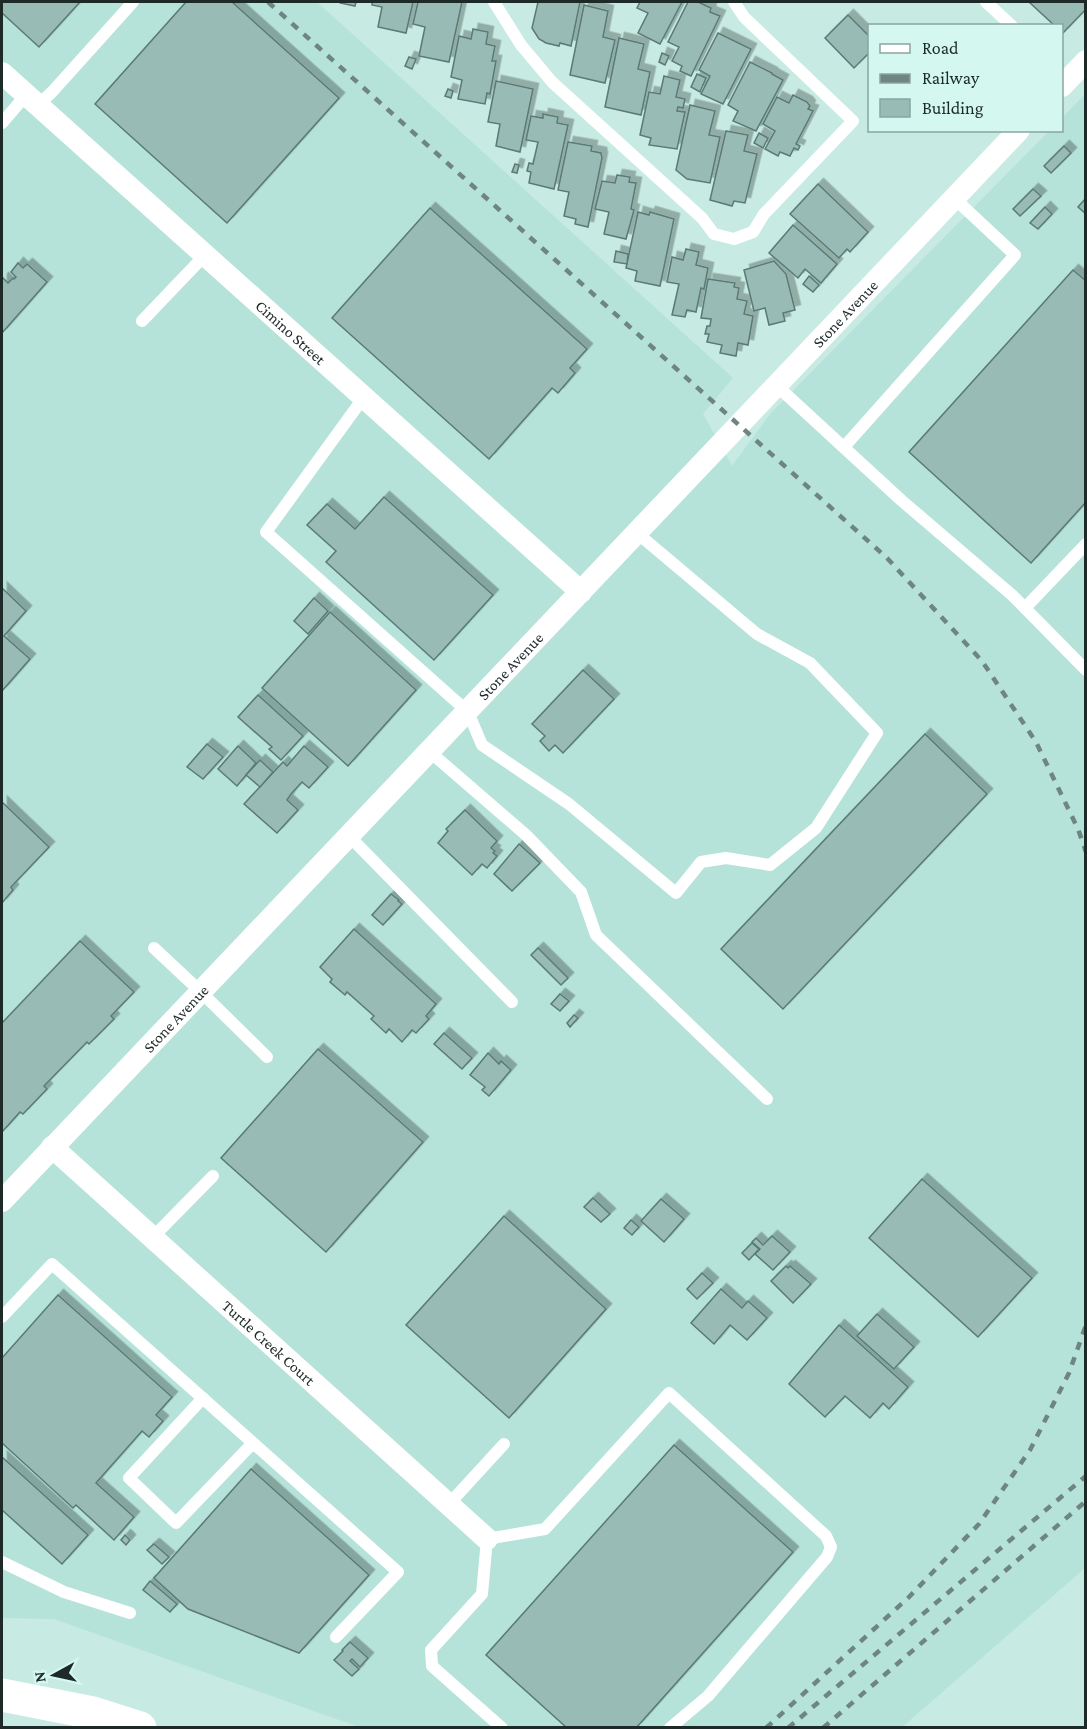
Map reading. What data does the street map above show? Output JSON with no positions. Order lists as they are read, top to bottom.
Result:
{
  "streets": {
    "street": ["Stone Avenue", "Cimino Street", "Turtle Creek Court"]
  },
  "crossings": [
    ["Stone Avenue", "Cimino Street"],
    ["Stone Avenue", "Turtle Creek Court"]
  ],
  "legend": ["Road", "Railway", "Building"],
  "north": "left"
}
